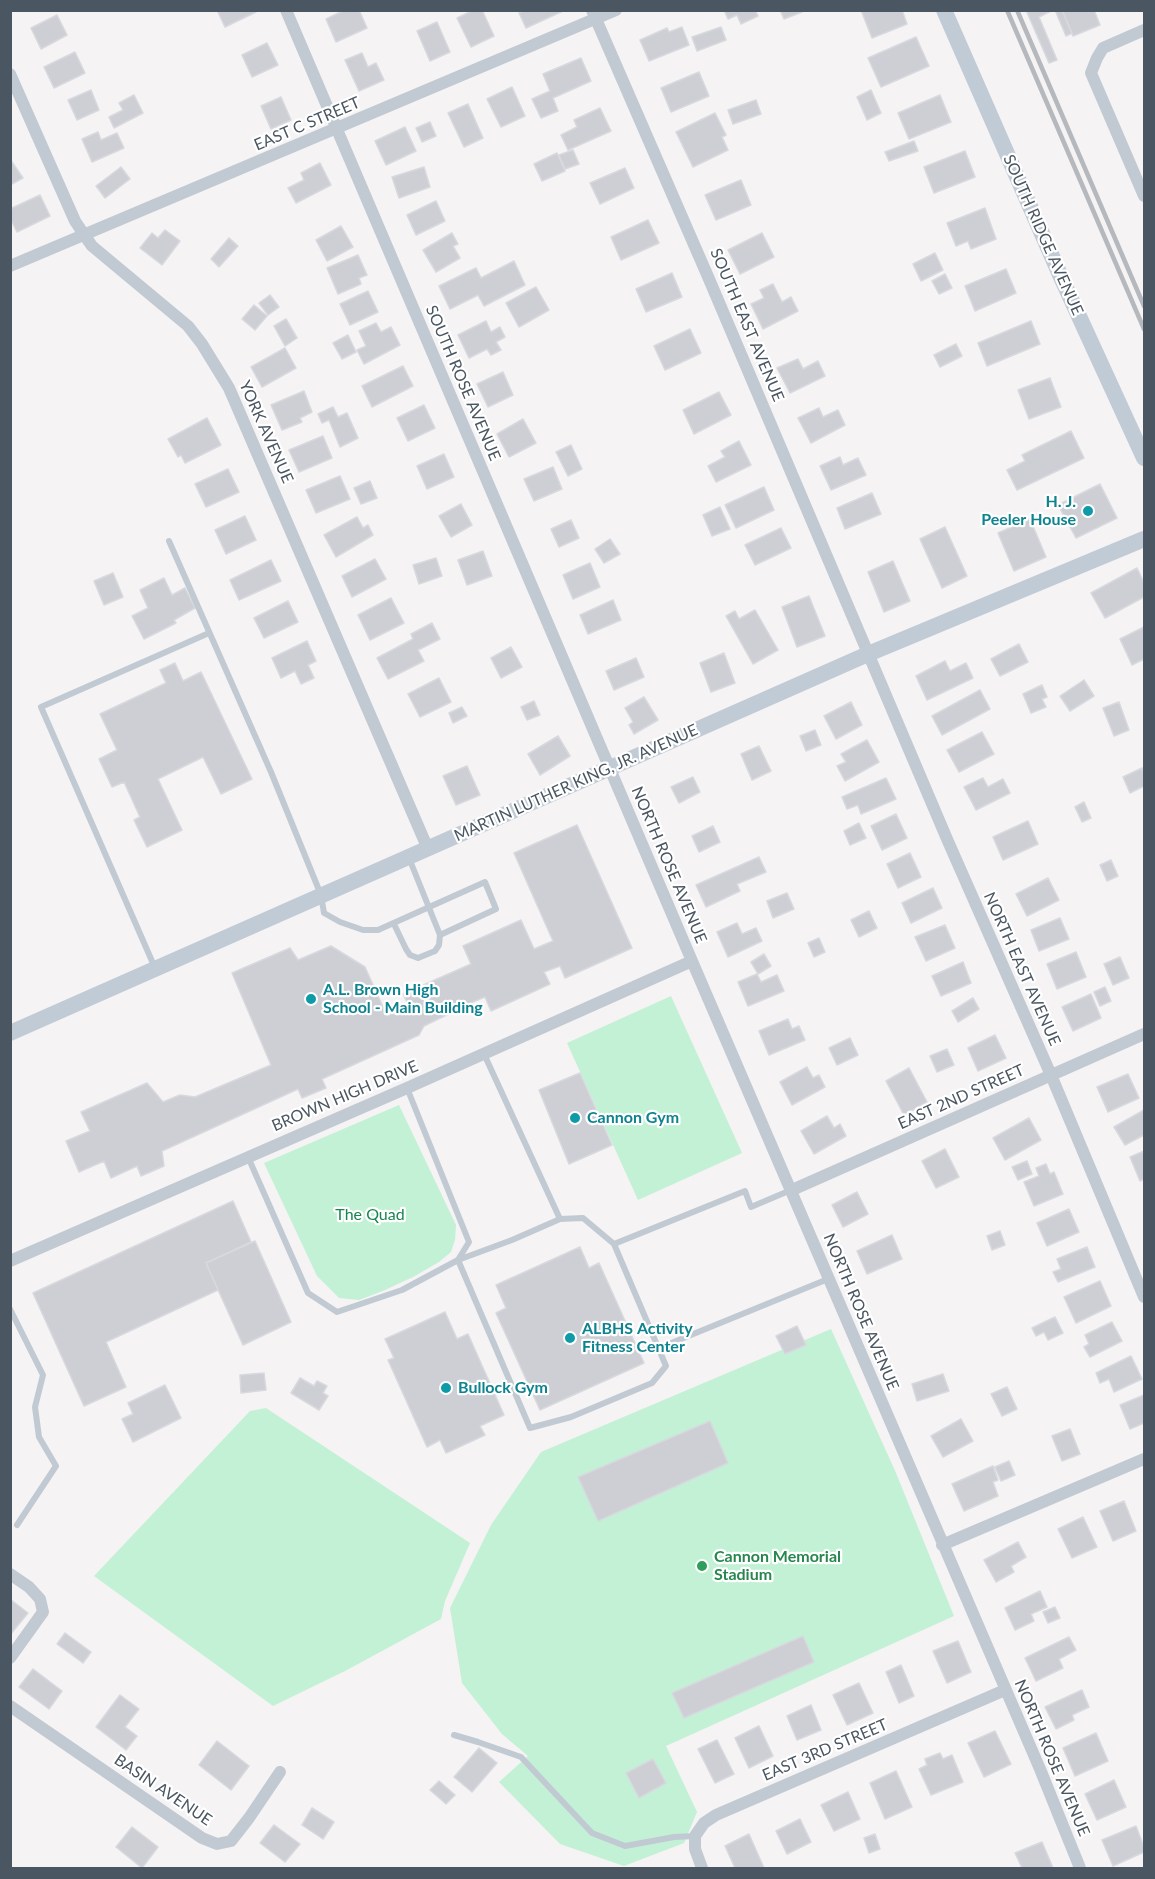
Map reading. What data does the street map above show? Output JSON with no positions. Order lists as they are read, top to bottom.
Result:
{
  "streets": {
    "main road": ["SOUTH RIDGE AVENUE", "MARTIN LUTHER KING, JR. AVENUE"],
    "street": [
      "EAST C STREET",
      "SOUTH EAST AVENUE",
      "SOUTH ROSE AVENUE",
      "YORK AVENUE",
      "NORTH ROSE AVENUE",
      "NORTH EAST AVENUE",
      "BROWN HIGH DRIVE",
      "EAST 2ND STREET",
      "EAST 3RD STREET",
      "BASIN AVENUE"
    ]
  },
  "crossings": [
    ["EAST C STREET", "SOUTH EAST AVENUE"],
    ["EAST C STREET", "SOUTH ROSE AVENUE"],
    ["EAST C STREET", "YORK AVENUE"],
    ["SOUTH EAST AVENUE", "MARTIN LUTHER KING, JR. AVENUE"],
    ["SOUTH EAST AVENUE", "NORTH EAST AVENUE"],
    ["SOUTH ROSE AVENUE", "MARTIN LUTHER KING, JR. AVENUE"],
    ["SOUTH ROSE AVENUE", "NORTH ROSE AVENUE"],
    ["YORK AVENUE", "MARTIN LUTHER KING, JR. AVENUE"],
    ["MARTIN LUTHER KING, JR. AVENUE", "NORTH ROSE AVENUE"],
    ["MARTIN LUTHER KING, JR. AVENUE", "NORTH EAST AVENUE"],
    ["NORTH ROSE AVENUE", "BROWN HIGH DRIVE"],
    ["NORTH ROSE AVENUE", "EAST 2ND STREET"],
    ["NORTH ROSE AVENUE", "EAST 3RD STREET"],
    ["NORTH EAST AVENUE", "EAST 2ND STREET"]
  ],
  "parks": ["The Quad"],
  "places": [
    "H. J. Peeler House",
    "A.L. Brown High School - Main Building",
    "Cannon Gym",
    "ALBHS Activity Fitness Center",
    "Bullock Gym",
    "Cannon Memorial Stadium"
  ]
}
